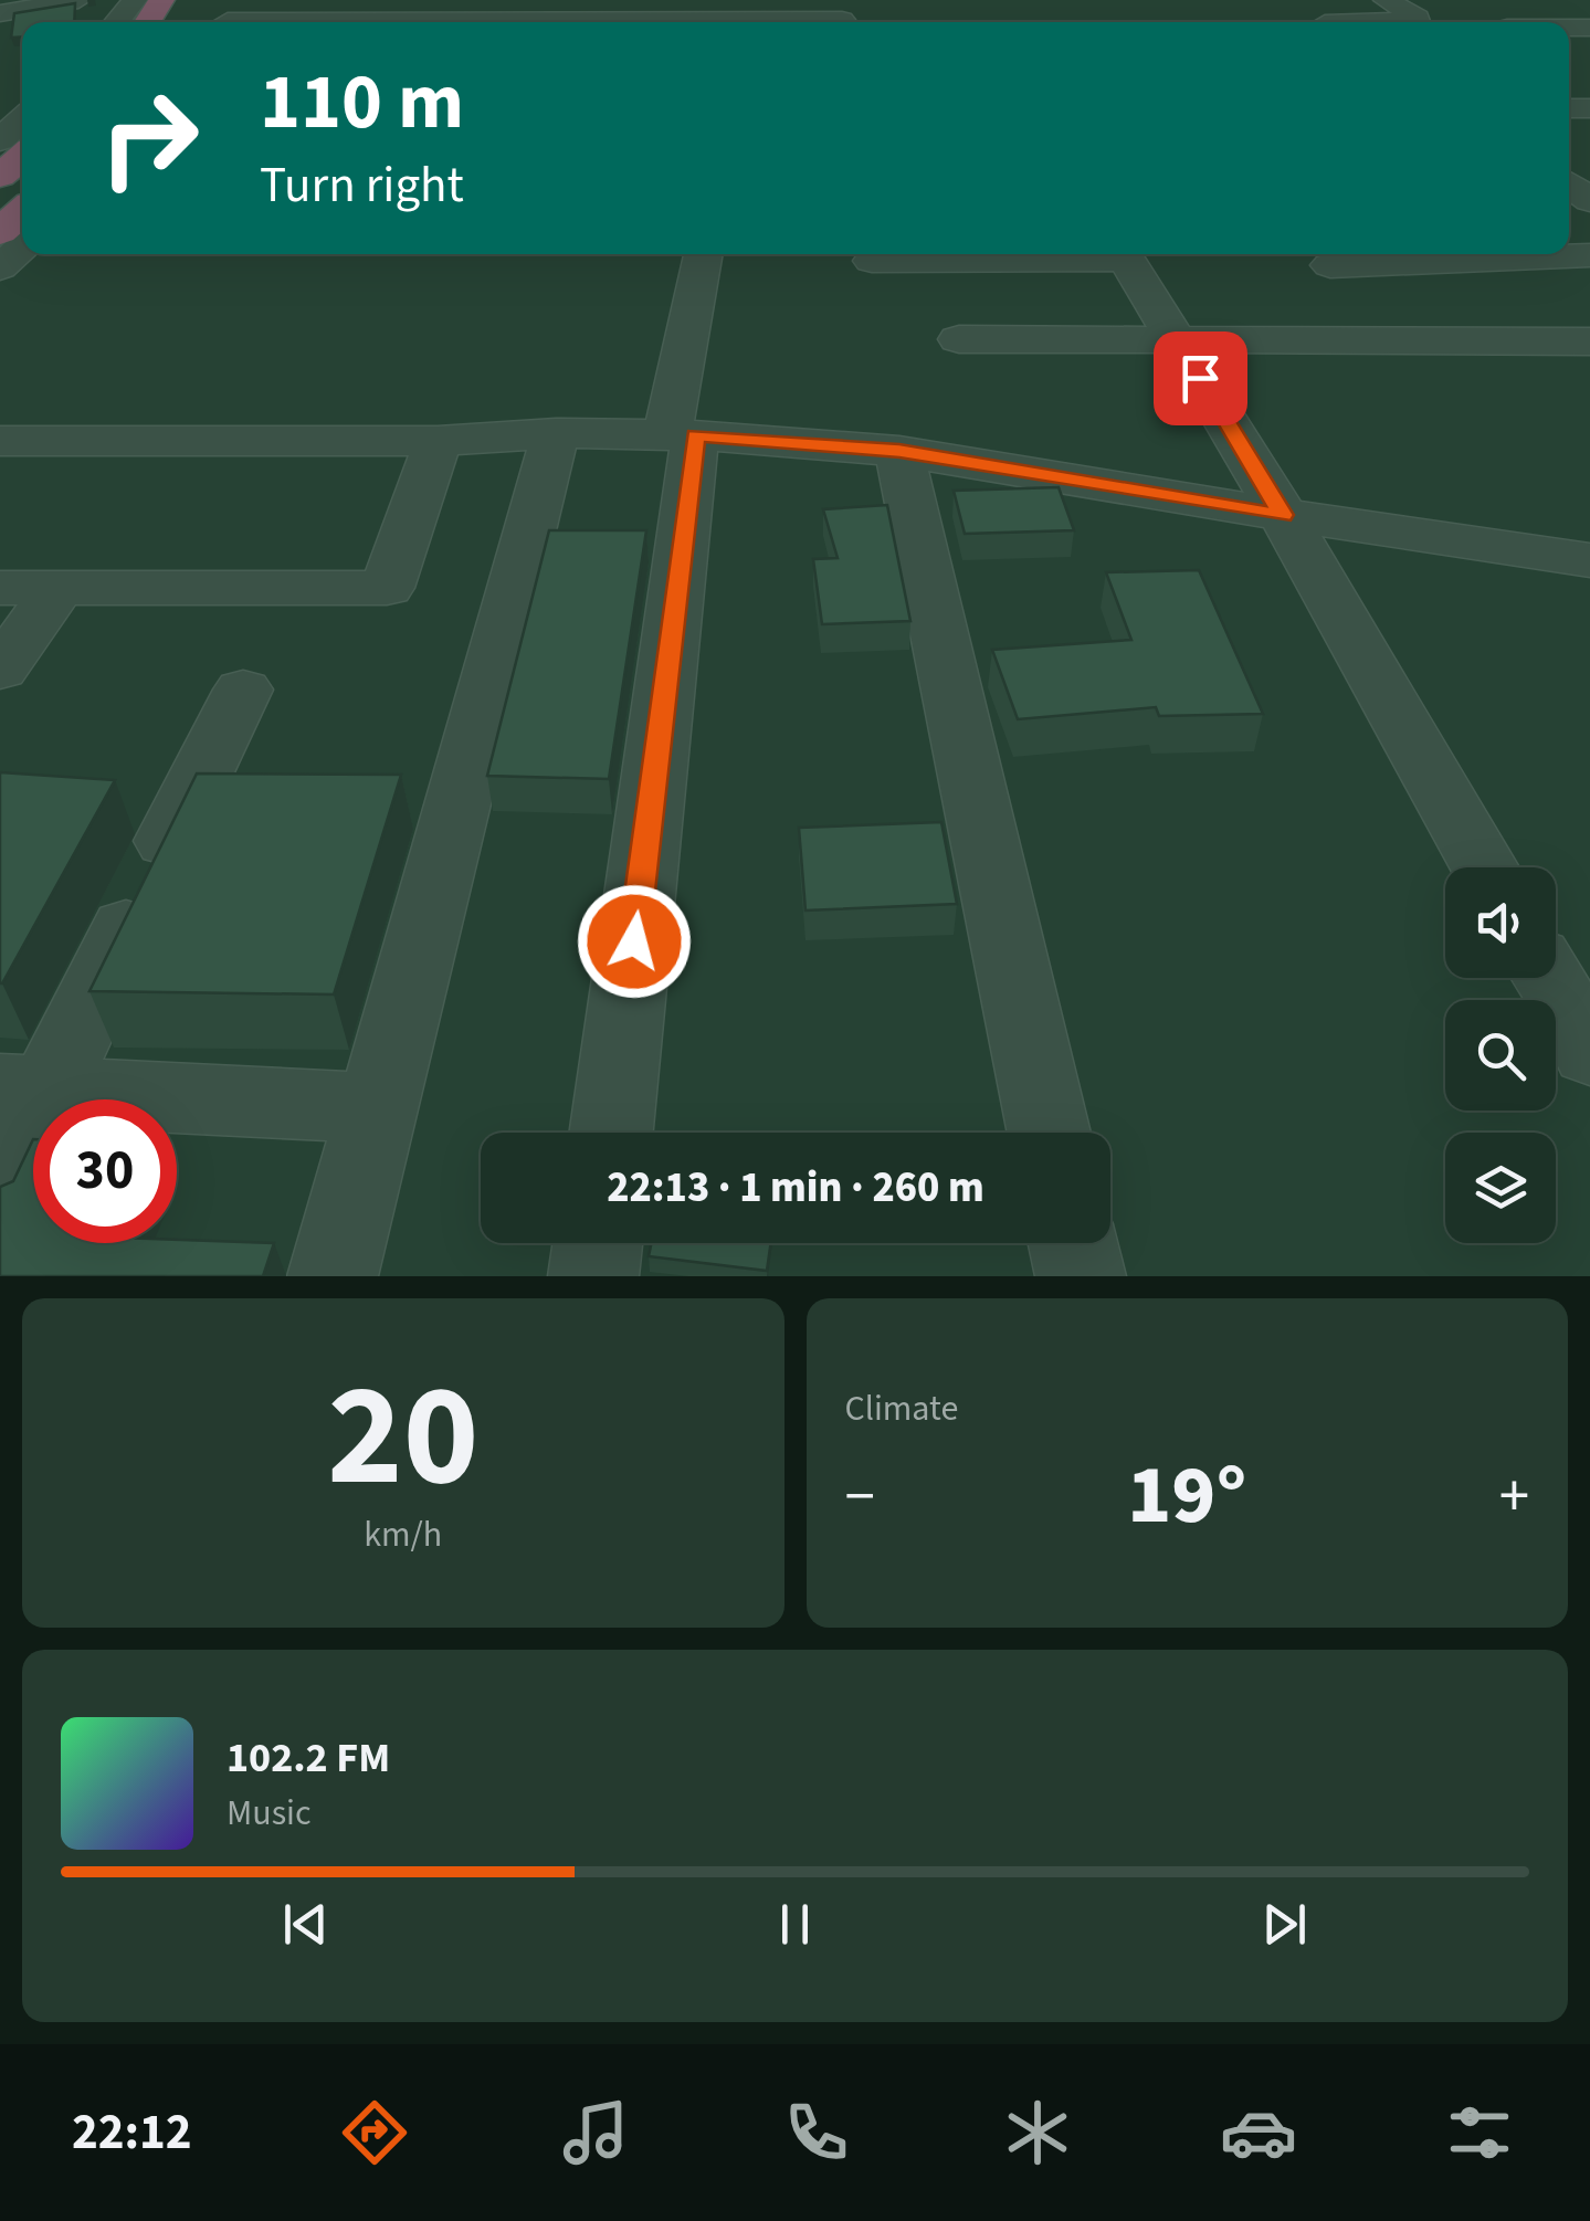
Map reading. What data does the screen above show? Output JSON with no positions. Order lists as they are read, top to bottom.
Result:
{
  "page": {
    "turn": ["110 m", "Turn right"],
    "limit": "30",
    "trip": "22:13 · 1 min · 260 m",
    "tile": [
      ["20", "km/h"],
      "Climate"
    ],
    "heat": ["−", "19°", "+"],
    "song": ["102.2 FM", "Music"],
    "tabs": "22:12"
  }
}
